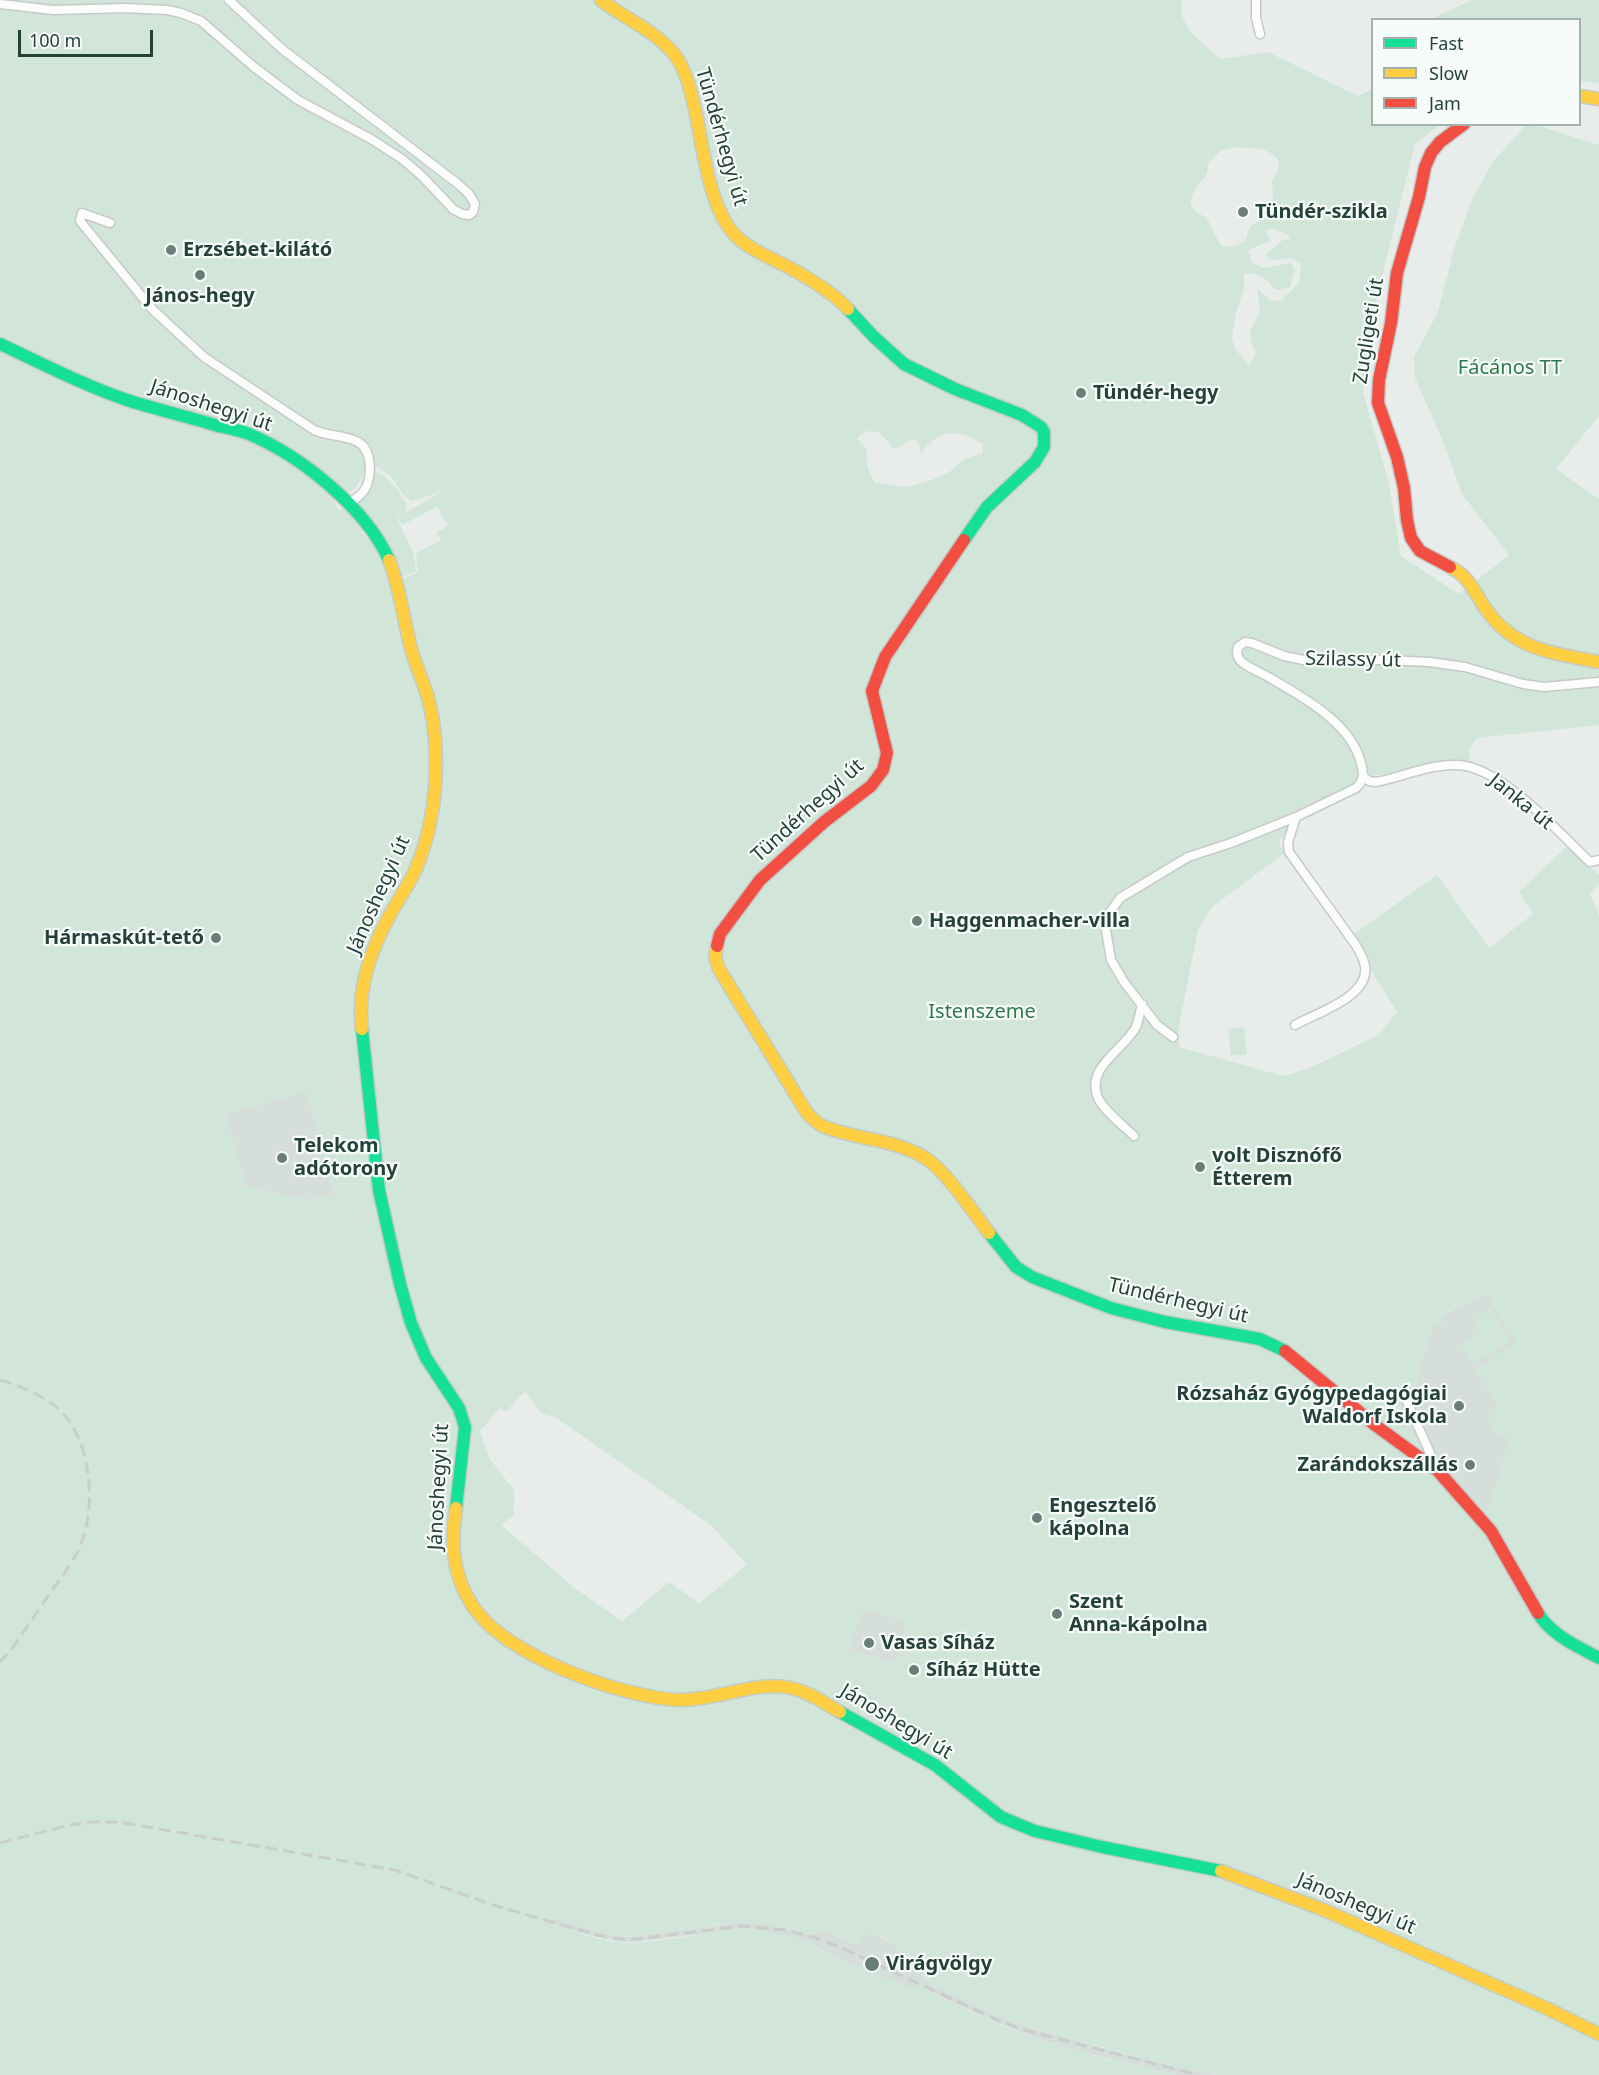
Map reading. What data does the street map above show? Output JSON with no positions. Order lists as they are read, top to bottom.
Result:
{
  "streets": {
    "street": [
      "Tündérhegyi út",
      "Zugligeti út",
      "Jánoshegyi út",
      "Szilassy út",
      "Janka út"
    ]
  },
  "crossings": [
    ["Szilassy út", "Janka út"]
  ],
  "parks": ["Fácános TT", "Istenszeme"],
  "places": [
    "Tündér-szikla",
    "Erzsébet-kilátó",
    "János-hegy",
    "Tündér-hegy",
    "Haggenmacher-villa",
    "Hármaskút-tető",
    "Telekom adótorony",
    "volt Disznófő Étterem",
    "Rózsaház Gyógypedagógiai Waldorf Iskola",
    "Zarándokszállás",
    "Engesztelő kápolna",
    "Szent Anna-kápolna",
    "Vasas Síház",
    "Síház Hütte",
    "Virágvölgy"
  ],
  "legend": ["Fast", "Slow", "Jam"],
  "scale_bar": "100 m"
}
